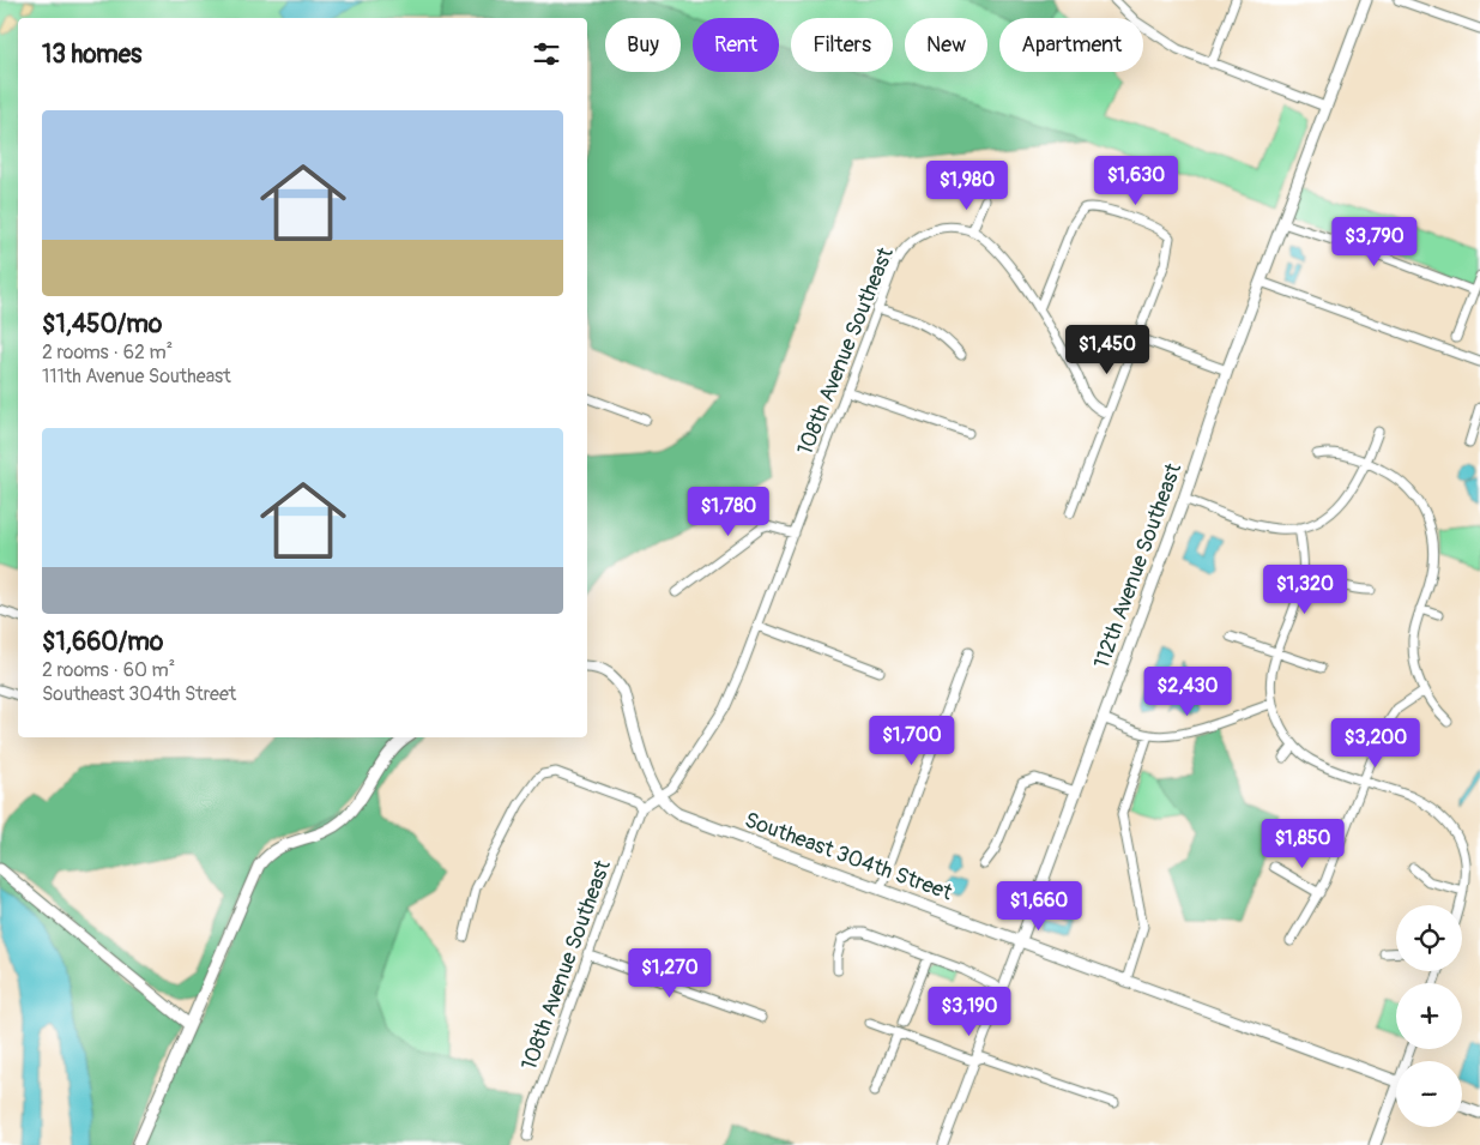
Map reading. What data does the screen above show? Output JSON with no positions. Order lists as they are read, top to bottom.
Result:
{
  "streets": {
    "street": ["108th Avenue Southeast", "112th Avenue Southeast", "Southeast 304th Street"]
  },
  "crossings": [
    ["108th Avenue Southeast", "Southeast 304th Street"],
    ["112th Avenue Southeast", "Southeast 304th Street"]
  ],
  "page": {
    "chip": [
      "Buy",
      "Rent",
      "Filters",
      "New",
      "Apartment"
    ],
    "heading": "13 homes",
    "list": [
      {
        "name": "$1,450/mo",
        "note": "2 rooms · 62 m² · 111th Avenue Southeast"
      },
      {
        "name": "$1,660/mo",
        "note": "2 rooms · 60 m² · Southeast 304th Street"
      }
    ],
    "price": [
      "$1,630",
      "$1,980",
      "$3,790",
      "$1,450",
      "$1,780",
      "$1,320",
      "$2,430",
      "$1,700",
      "$3,200",
      "$1,850",
      "$1,660",
      "$1,270",
      "$3,190"
    ],
    "map_buttons": ["+", "−"]
  }
}
